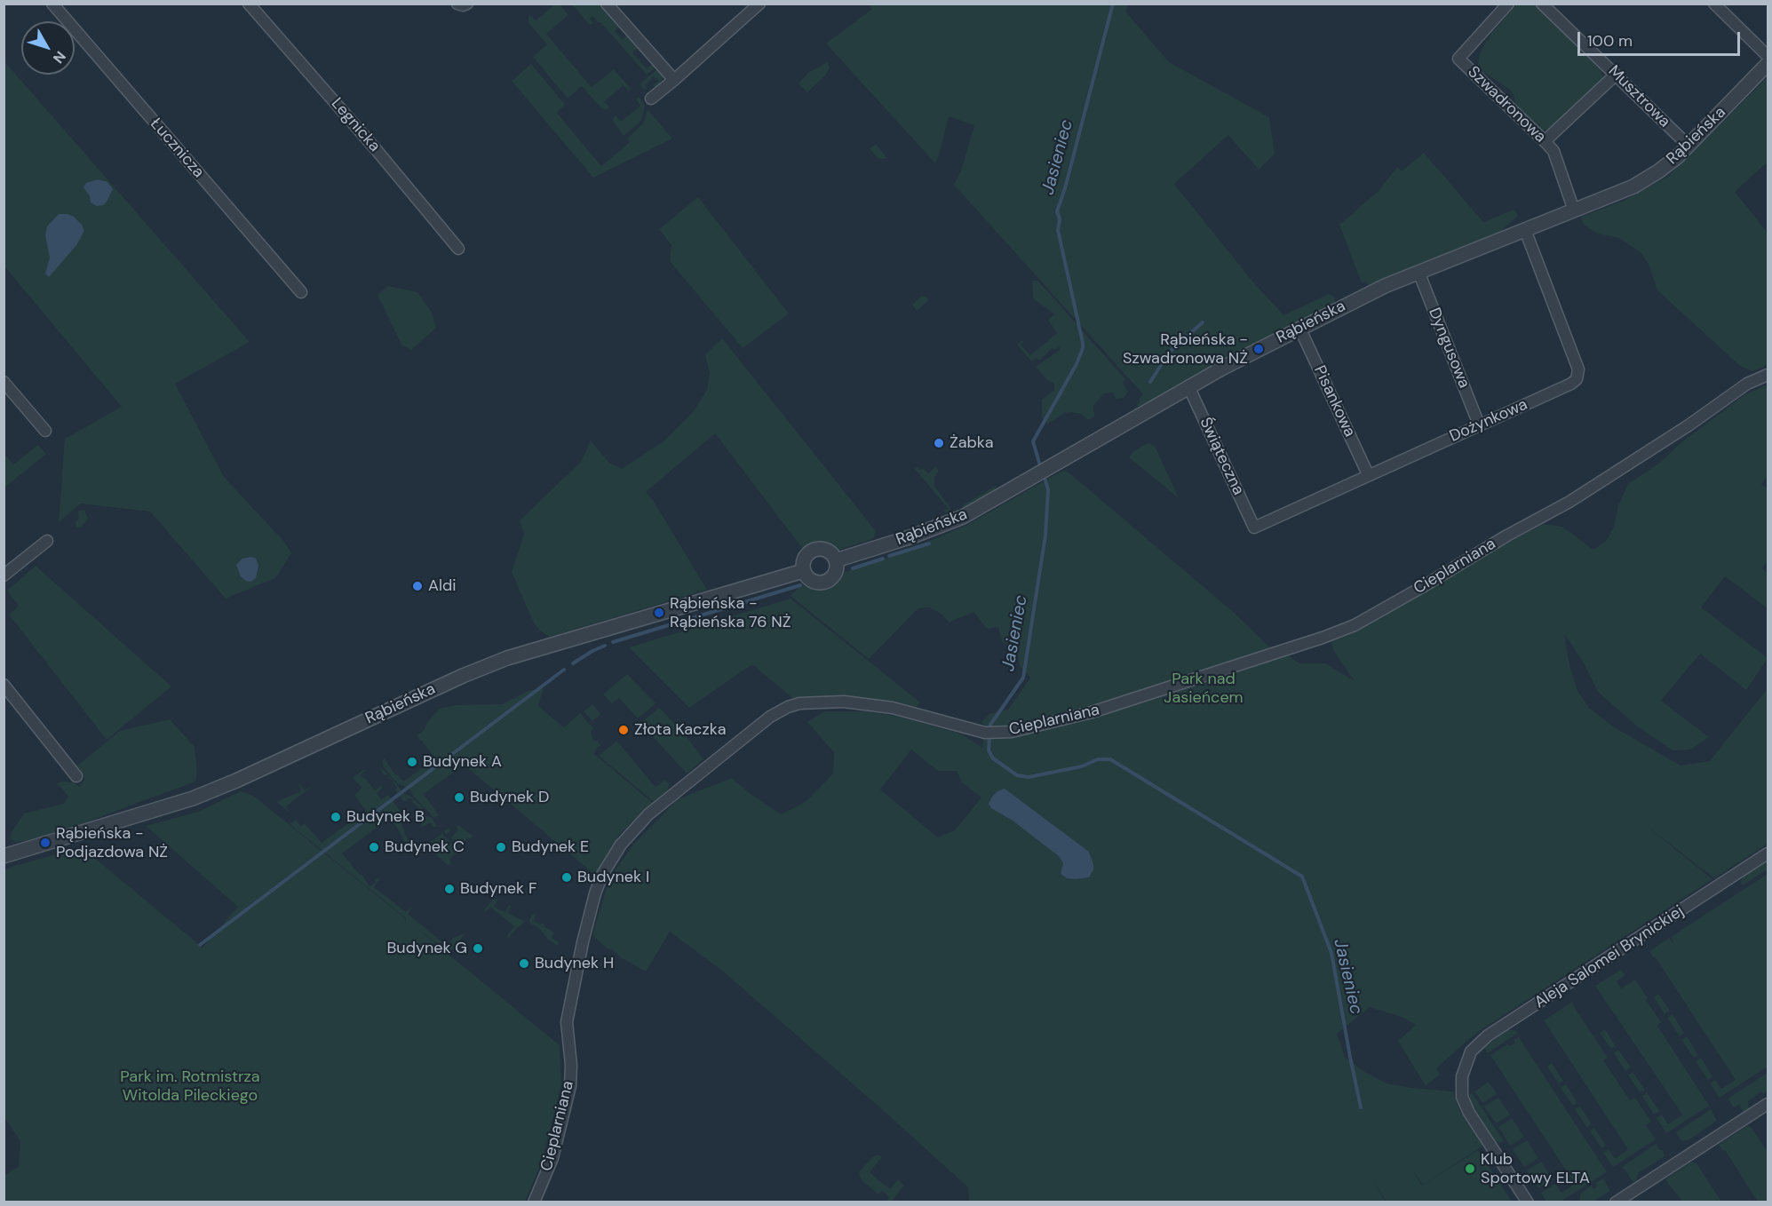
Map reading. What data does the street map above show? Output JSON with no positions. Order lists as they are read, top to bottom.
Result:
{
  "streets": {
    "street": [
      "Musztrowa",
      "Szwadronowa",
      "Legnicka",
      "Rąbieńska",
      "Łucznicza",
      "Dyngusowa",
      "Pisankowa",
      "Dożynkowa",
      "Świąteczna",
      "Cieplarniana",
      "Aleja Salomei Brynickiej"
    ]
  },
  "crossings": [
    ["Musztrowa", "Rąbieńska"],
    ["Szwadronowa", "Rąbieńska"],
    ["Rąbieńska", "Dyngusowa"],
    ["Rąbieńska", "Pisankowa"],
    ["Rąbieńska", "Dożynkowa"],
    ["Rąbieńska", "Świąteczna"],
    ["Dyngusowa", "Dożynkowa"],
    ["Pisankowa", "Dożynkowa"],
    ["Dożynkowa", "Świąteczna"]
  ],
  "water": ["Jasieniec"],
  "parks": ["Park nad Jasieńcem", "Park im. Rotmistrza Witolda Pileckiego"],
  "places": [
    "Rąbieńska - Szwadronowa NŻ",
    "Żabka",
    "Aldi",
    "Rąbieńska - Rąbieńska 76 NŻ",
    "Złota Kaczka",
    "Budynek A",
    "Budynek D",
    "Budynek B",
    "Rąbieńska - Podjazdowa NŻ",
    "Budynek C",
    "Budynek E",
    "Budynek I",
    "Budynek F",
    "Budynek G",
    "Budynek H",
    "Klub Sportowy ELTA"
  ],
  "scale_bar": "100 m",
  "north": "bottom right"
}
